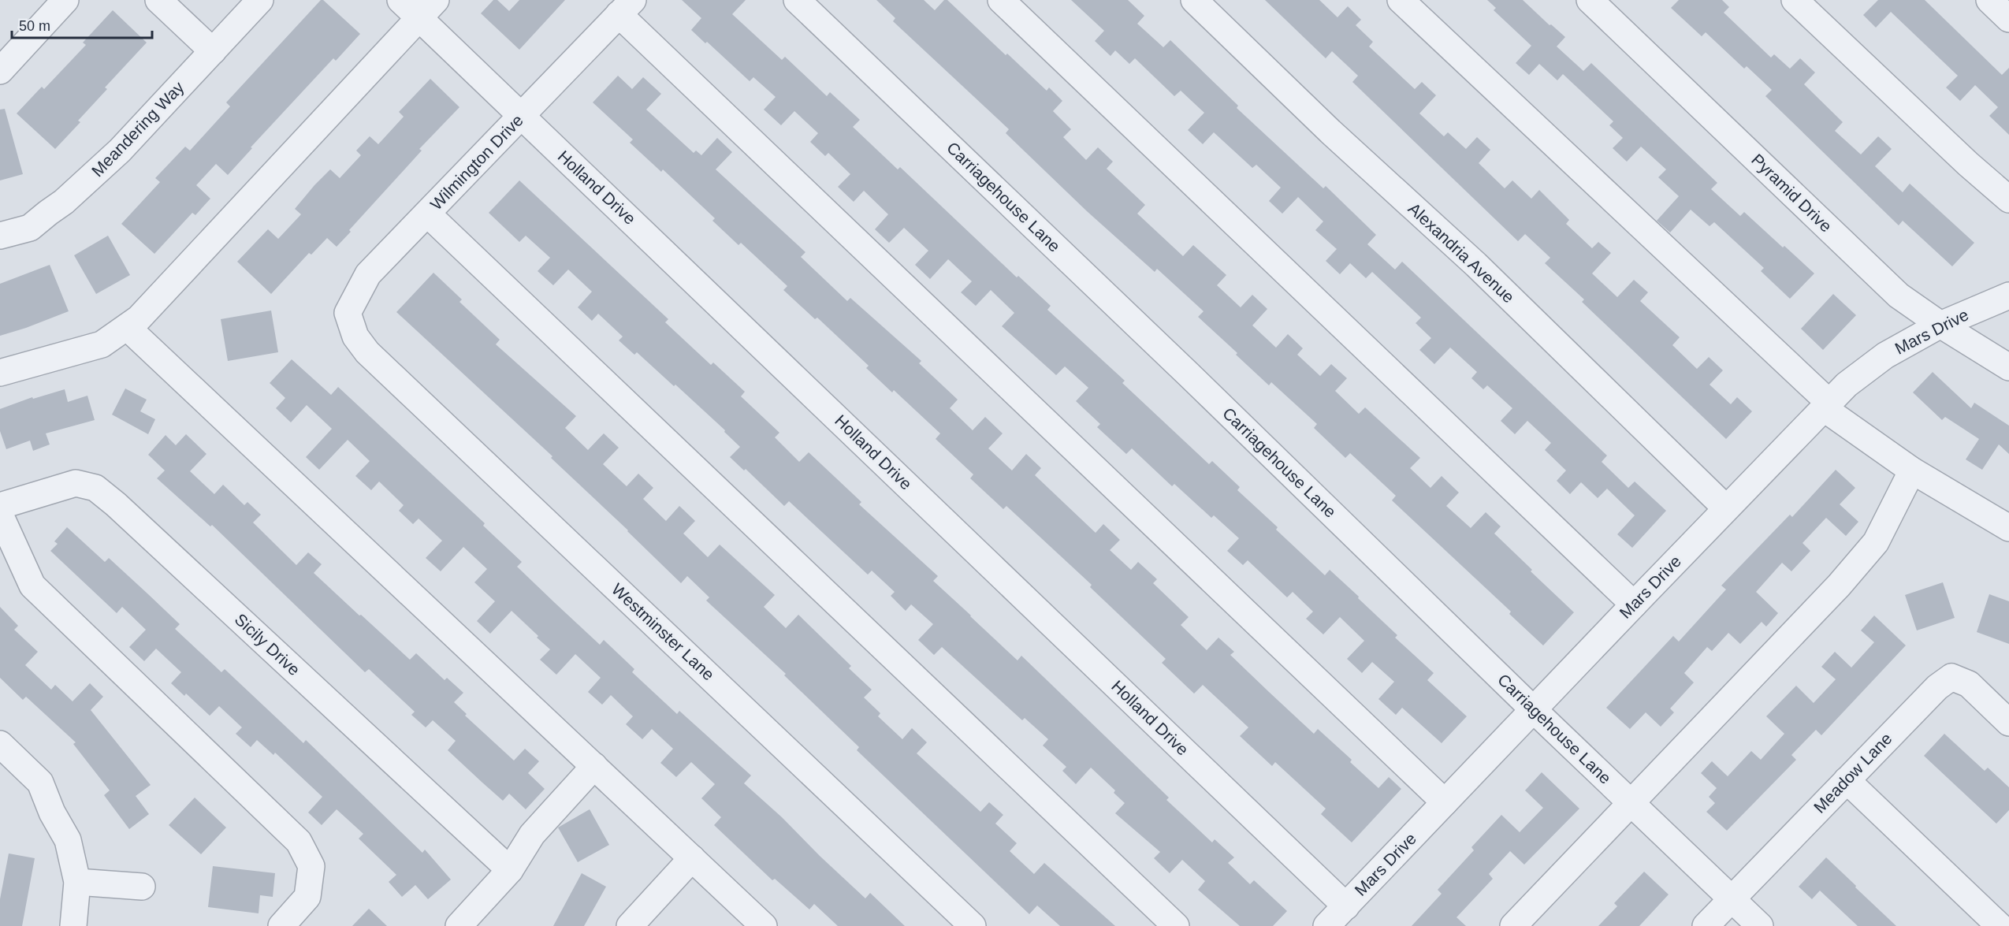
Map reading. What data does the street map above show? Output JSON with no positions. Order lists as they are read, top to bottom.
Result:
{
  "streets": {
    "street": [
      "Meandering Way",
      "Wilmington Drive",
      "Holland Drive",
      "Pyramid Drive",
      "Carriagehouse Lane",
      "Alexandria Avenue",
      "Mars Drive",
      "Westminster Lane",
      "Sicily Drive",
      "Meadow Lane"
    ]
  },
  "crossings": [
    ["Wilmington Drive", "Holland Drive"],
    ["Wilmington Drive", "Westminster Lane"],
    ["Holland Drive", "Mars Drive"],
    ["Pyramid Drive", "Mars Drive"],
    ["Carriagehouse Lane", "Mars Drive"],
    ["Carriagehouse Lane", "Meadow Lane"],
    ["Alexandria Avenue", "Mars Drive"]
  ],
  "scale_bar": "50 m"
}
